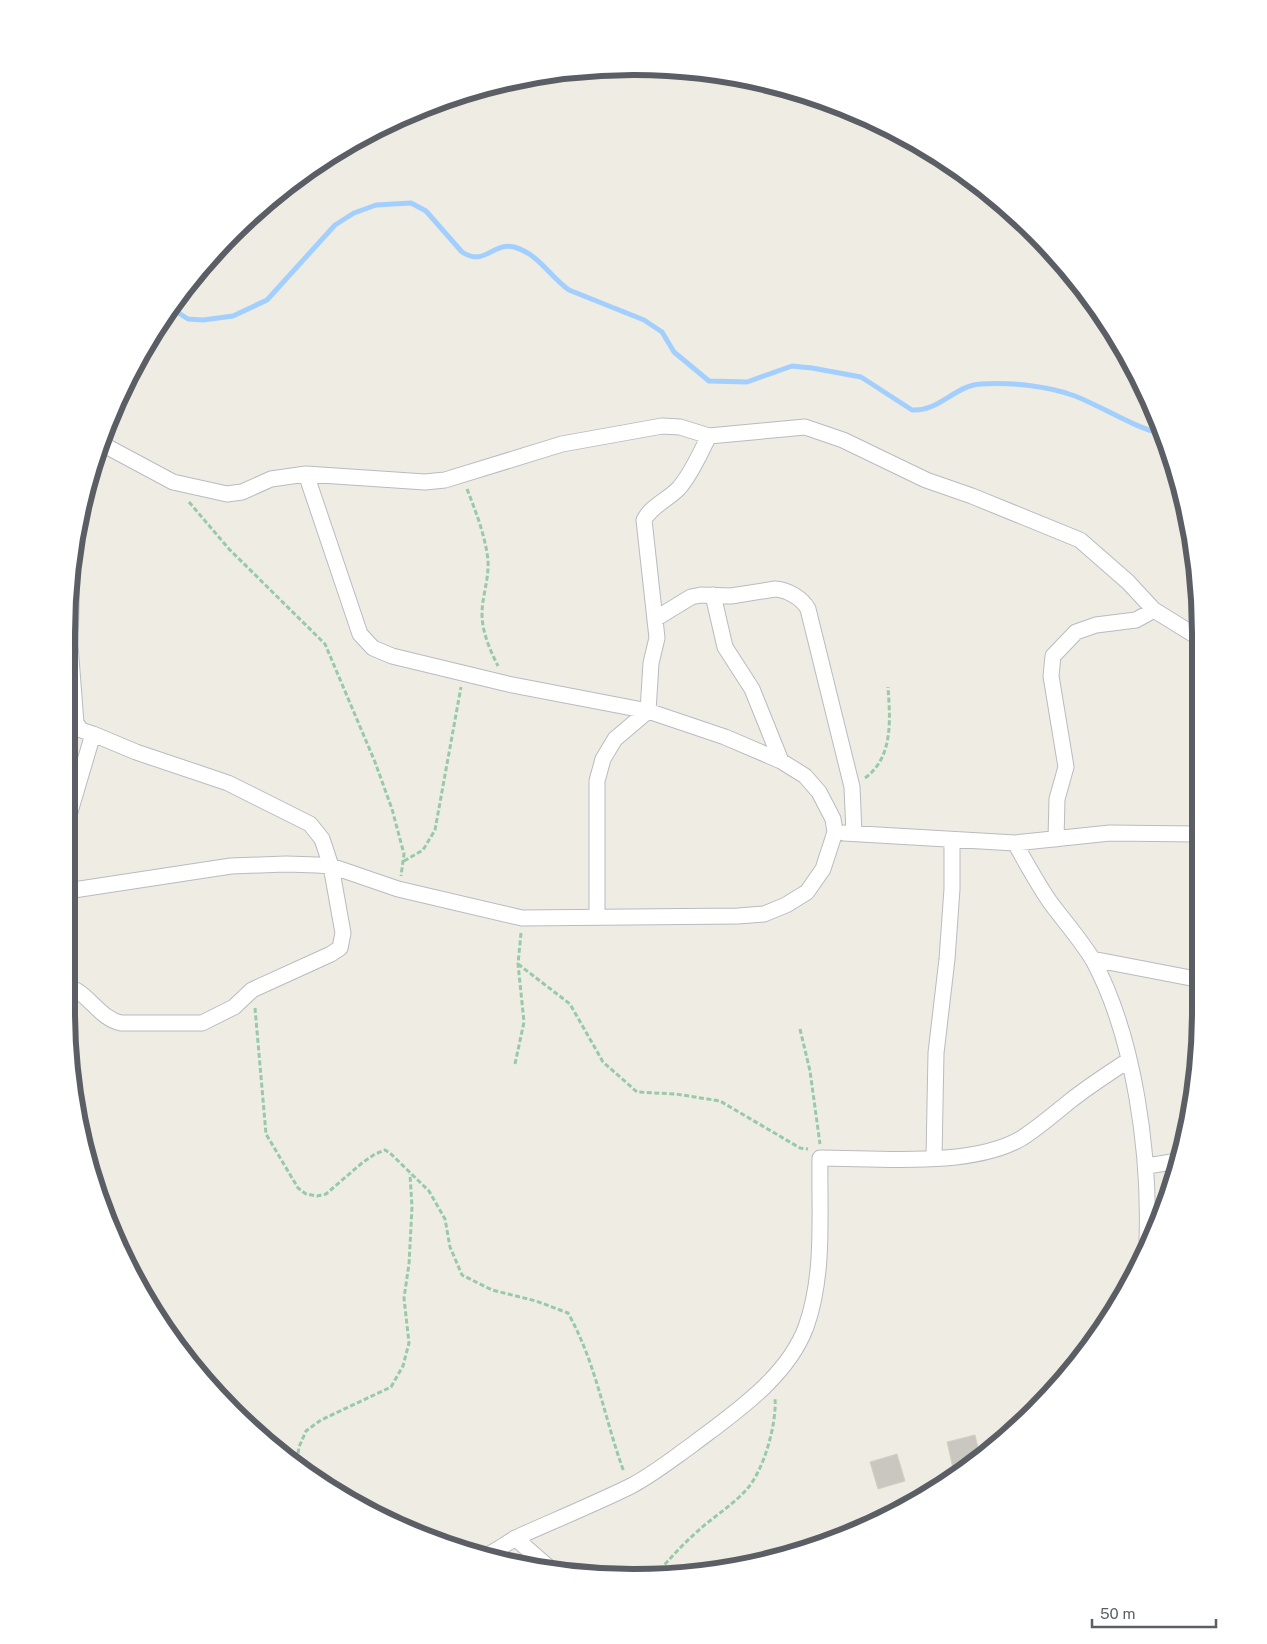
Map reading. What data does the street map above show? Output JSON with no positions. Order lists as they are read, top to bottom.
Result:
{
  "scale_bar": "50 m"
}
